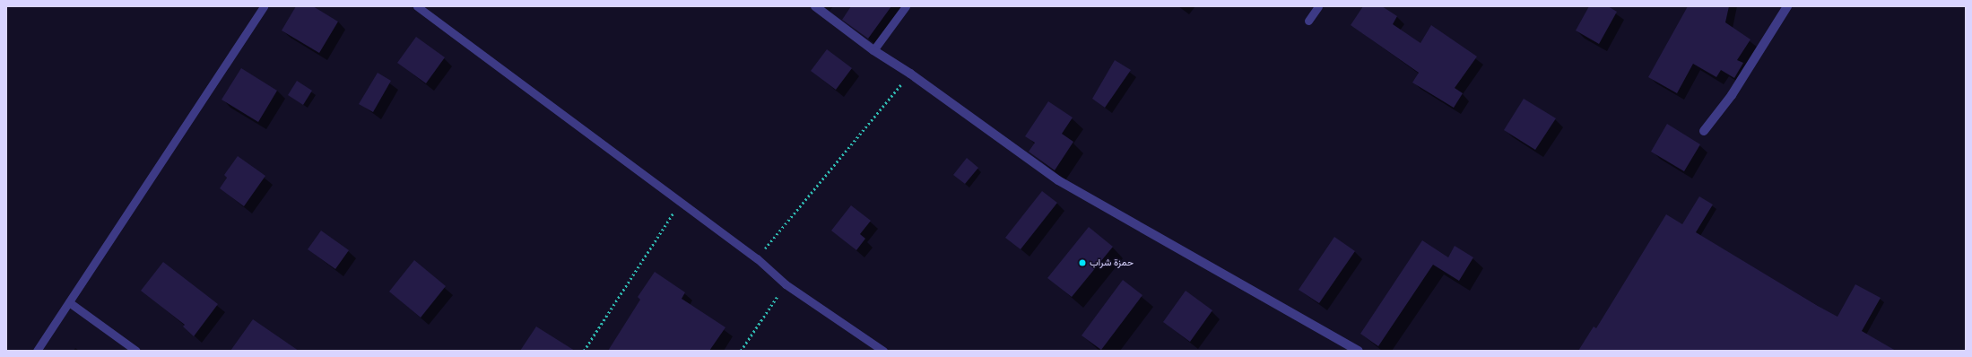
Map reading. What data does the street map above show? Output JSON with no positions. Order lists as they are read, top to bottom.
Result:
{
  "places": ["حمزة شراب"]
}
